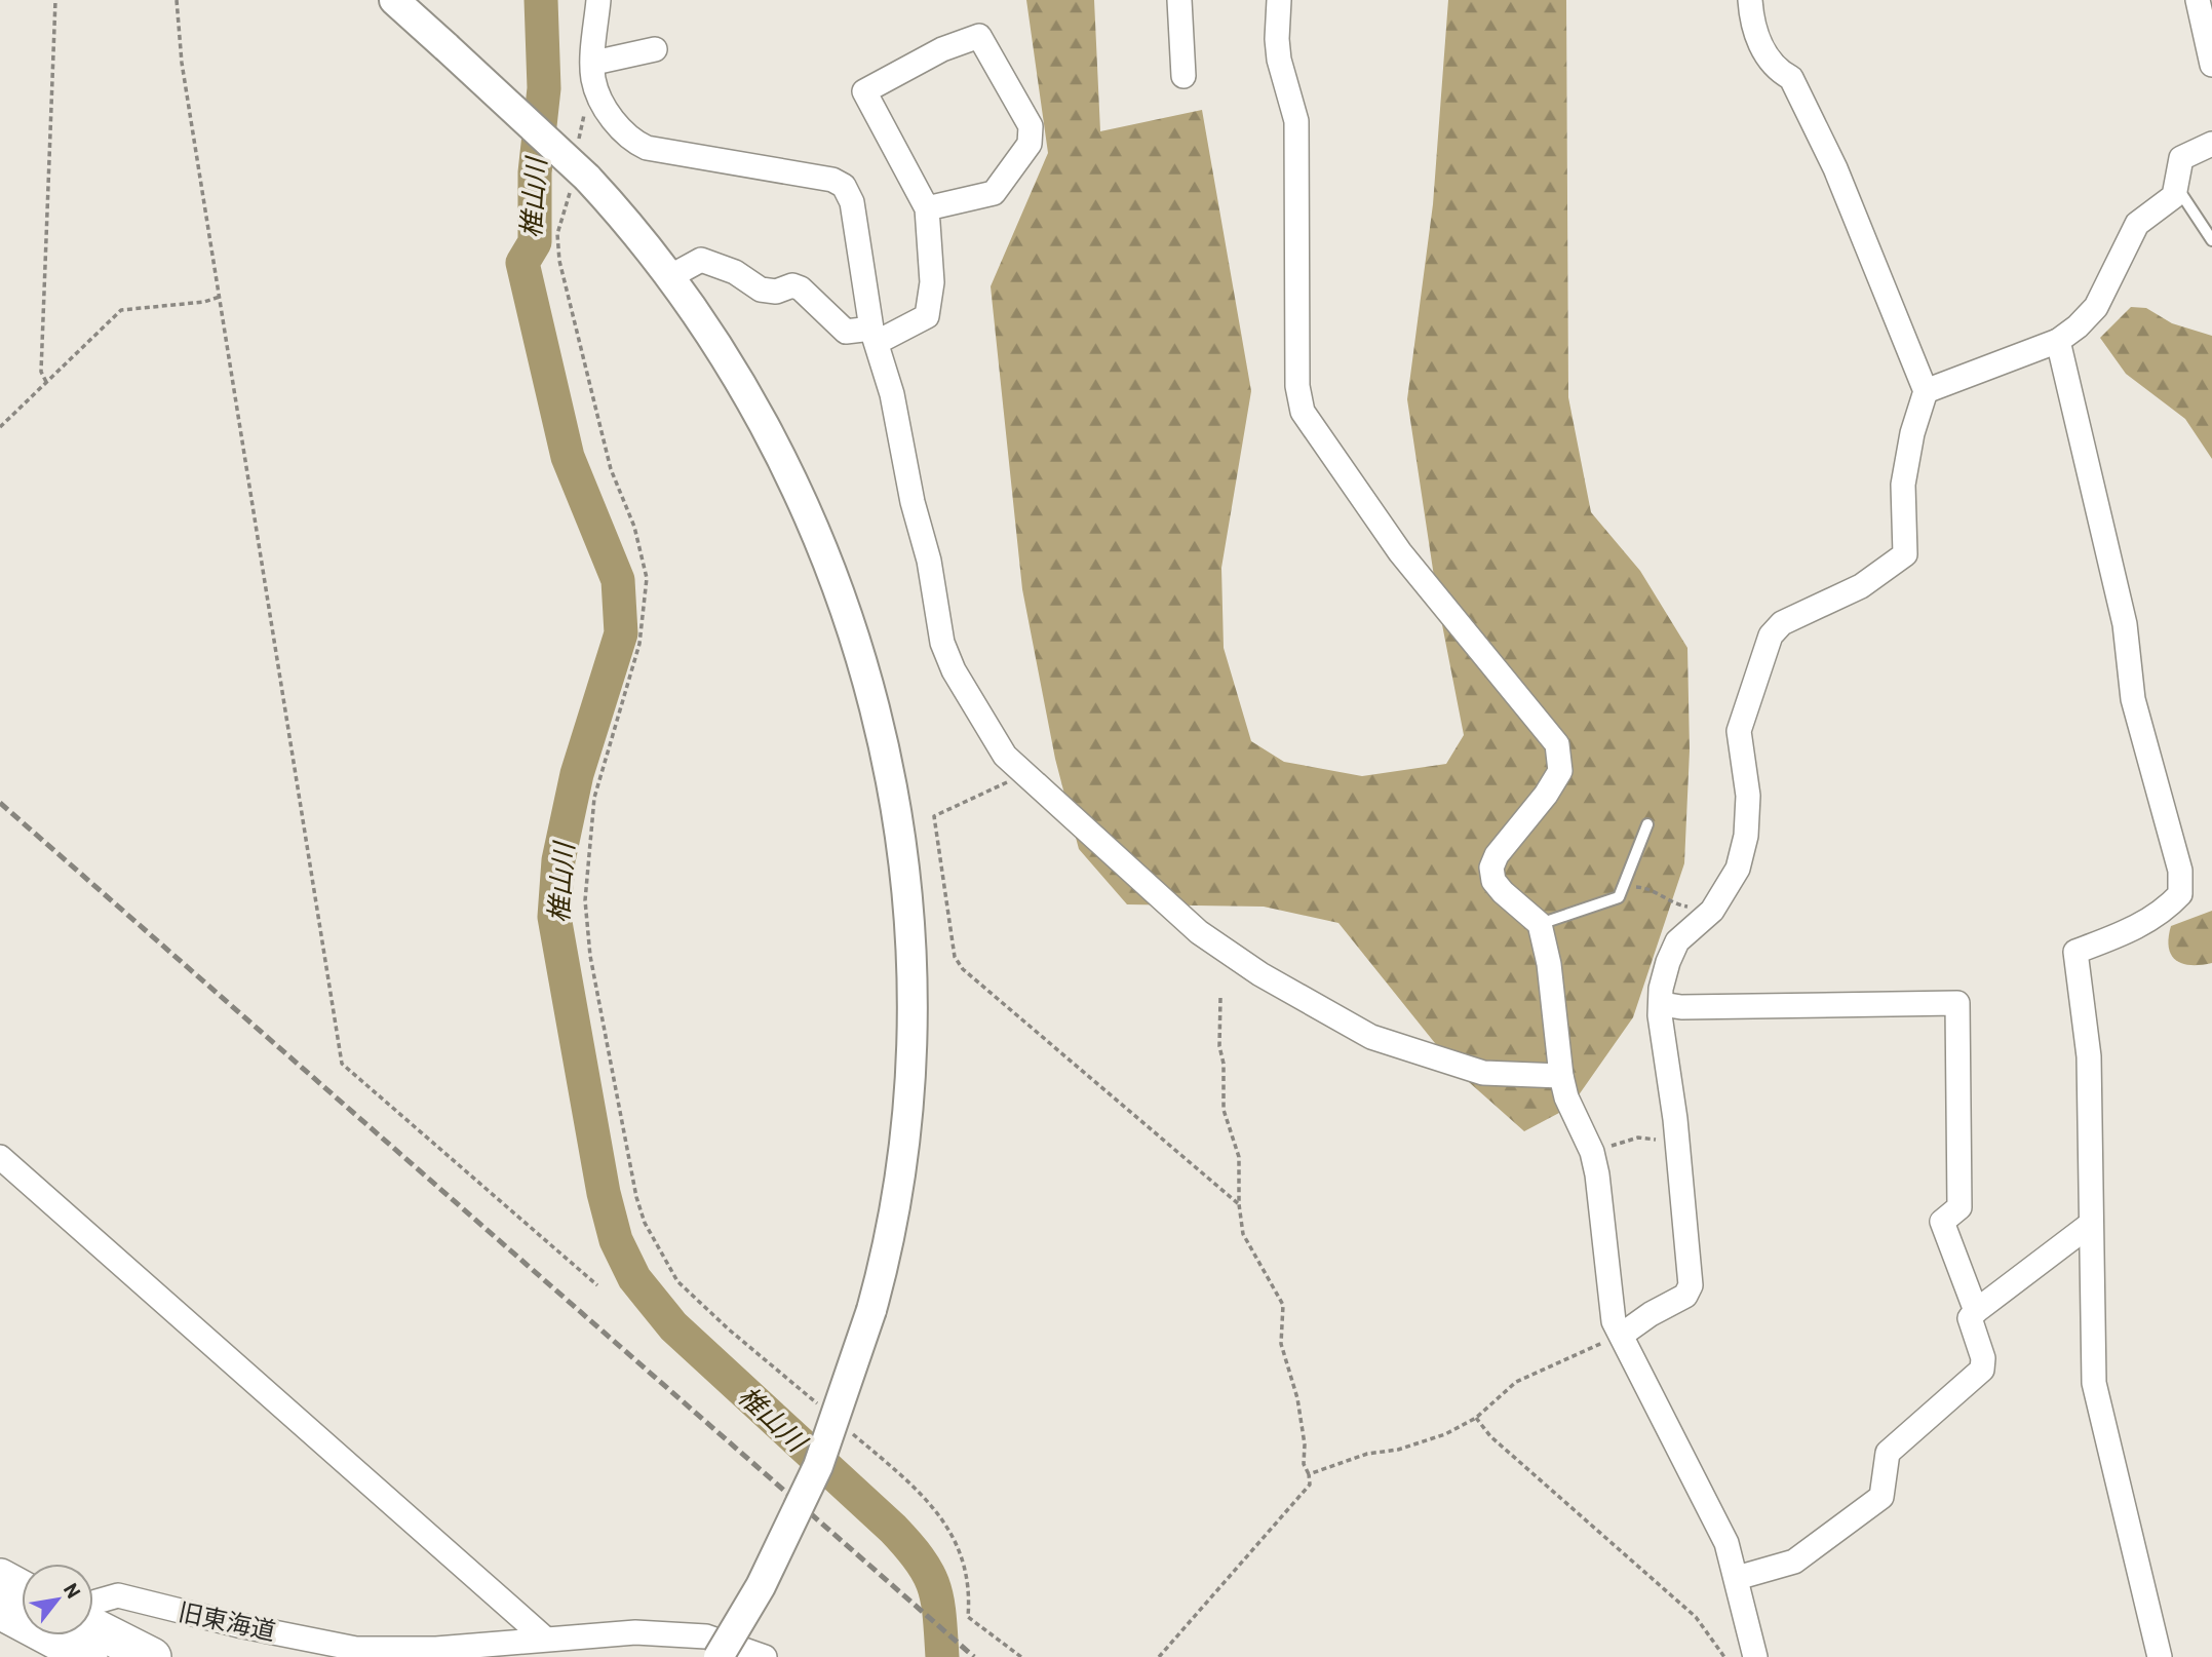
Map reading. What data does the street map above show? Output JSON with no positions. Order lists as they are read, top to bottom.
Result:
{
  "streets": {
    "street": ["旧東海道"]
  },
  "water": ["椎山川"],
  "north": "top right"
}
